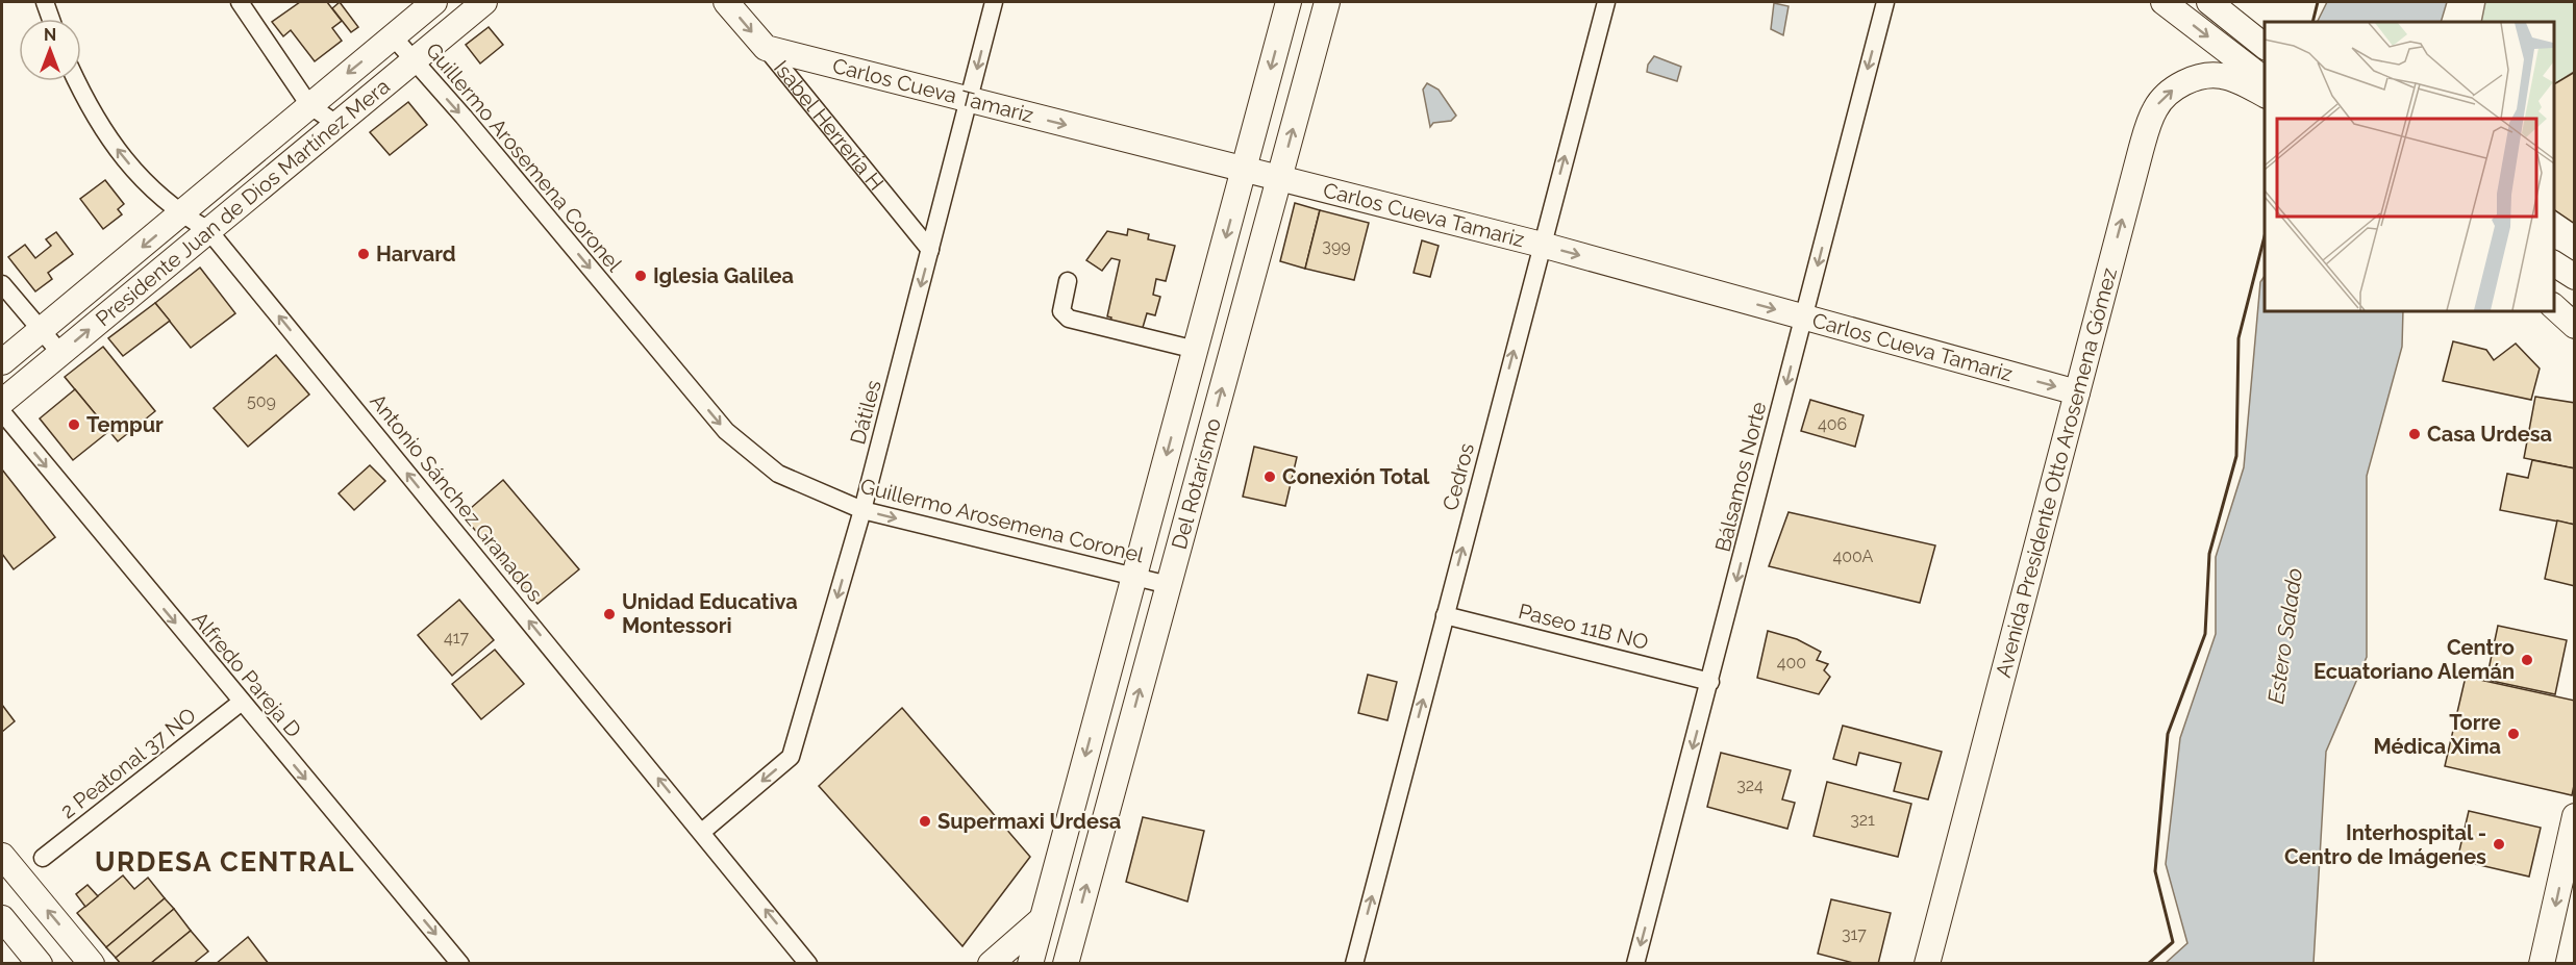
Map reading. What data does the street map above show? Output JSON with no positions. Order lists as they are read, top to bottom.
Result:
{
  "streets": {
    "street": [
      "Carlos Cueva Tamariz",
      "Isabel Herrería H",
      "Guillermo Arosemena Coronel",
      "Presidente Juan de Dios Martínez Mera",
      "Dátiles",
      "Avenida Presidente Otto Arosemena Gómez",
      "Cedros",
      "Bálsamos Norte",
      "Del Rotarismo",
      "Antonio Sánchez Granados",
      "Paseo 11B NO",
      "Alfredo Pareja D",
      "2 Peatonal 37 NO"
    ]
  },
  "crossings": [
    ["Carlos Cueva Tamariz", "Isabel Herrería H"],
    ["Carlos Cueva Tamariz", "Dátiles"],
    ["Carlos Cueva Tamariz", "Avenida Presidente Otto Arosemena Gómez"],
    ["Carlos Cueva Tamariz", "Cedros"],
    ["Carlos Cueva Tamariz", "Bálsamos Norte"],
    ["Carlos Cueva Tamariz", "Del Rotarismo"],
    ["Isabel Herrería H", "Dátiles"],
    ["Guillermo Arosemena Coronel", "Presidente Juan de Dios Martínez Mera"],
    ["Guillermo Arosemena Coronel", "Dátiles"],
    ["Guillermo Arosemena Coronel", "Del Rotarismo"],
    ["Presidente Juan de Dios Martínez Mera", "Antonio Sánchez Granados"],
    ["Dátiles", "Antonio Sánchez Granados"],
    ["Cedros", "Paseo 11B NO"],
    ["Bálsamos Norte", "Paseo 11B NO"],
    ["Alfredo Pareja D", "2 Peatonal 37 NO"]
  ],
  "one_way": [
    "Carlos Cueva Tamariz",
    "Guillermo Arosemena Coronel",
    "Dátiles",
    "Avenida Presidente Otto Arosemena Gómez",
    "Cedros",
    "Bálsamos Norte",
    "Antonio Sánchez Granados",
    "Alfredo Pareja D"
  ],
  "districts": ["URDESA CENTRAL"],
  "water": ["Estero Salado"],
  "places": [
    "Harvard",
    "Iglesia Galilea",
    "Tempur",
    "Casa Urdesa",
    "Conexión Total",
    "Unidad Educativa Montessori",
    "Centro Ecuatoriano Alemán",
    "Torre Médica Xima",
    "Supermaxi Urdesa",
    "Interhospital - Centro de Imágenes"
  ],
  "house_numbers": [
    "399",
    "509",
    "406",
    "400A",
    "417",
    "400",
    "324",
    "321",
    "317"
  ],
  "north": "top"
}
